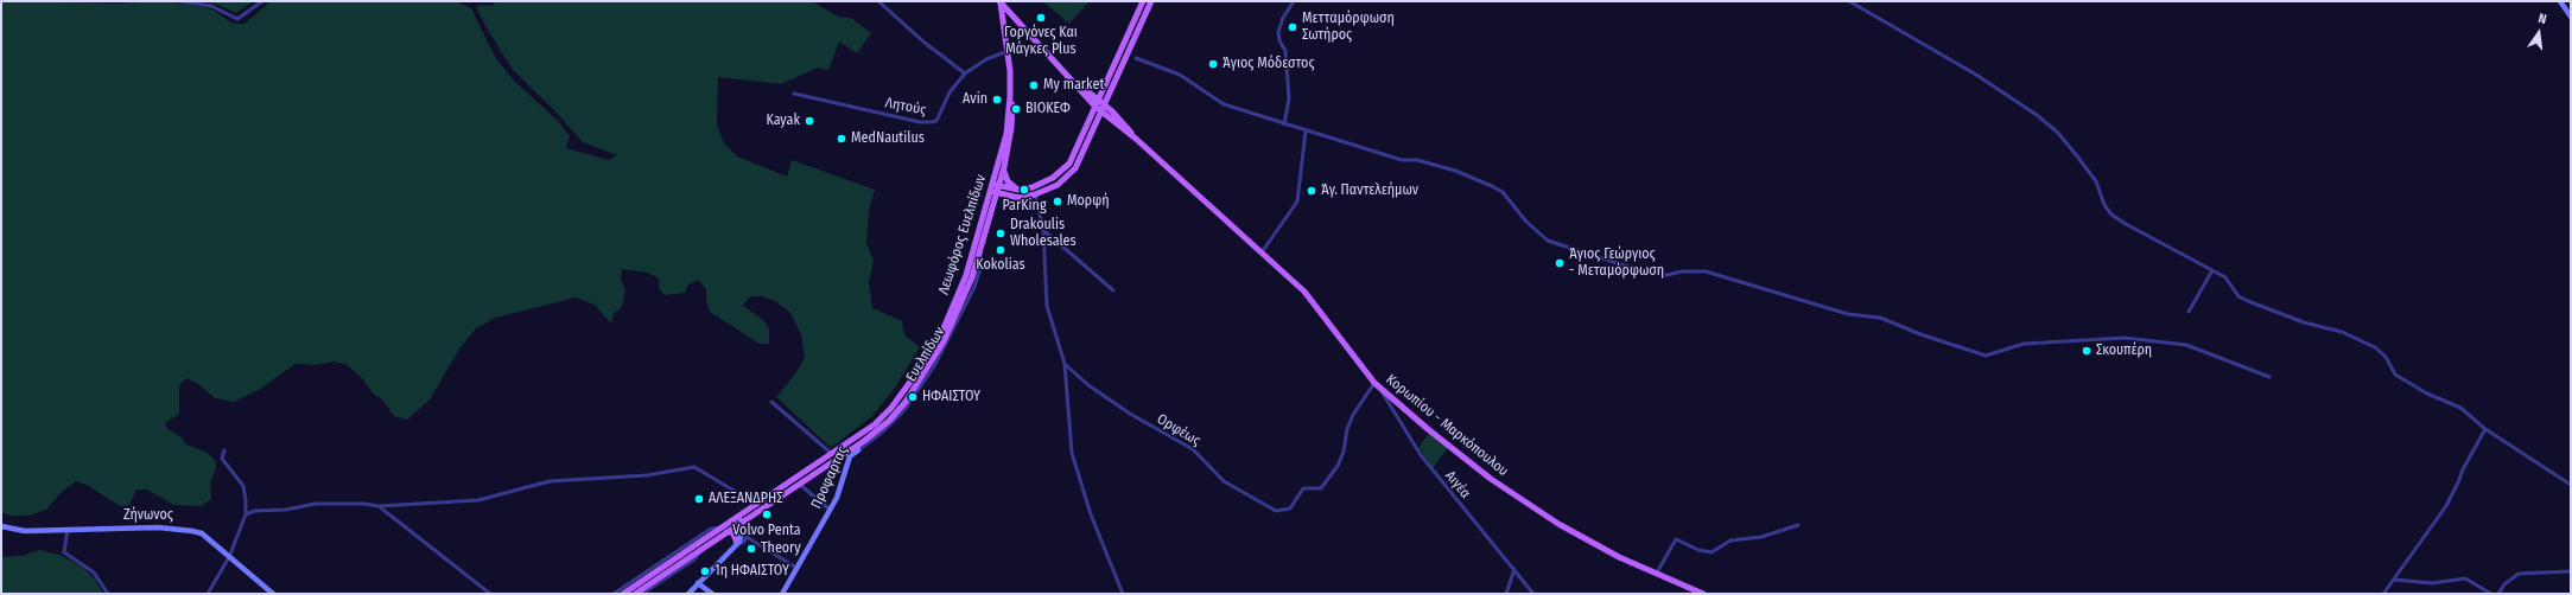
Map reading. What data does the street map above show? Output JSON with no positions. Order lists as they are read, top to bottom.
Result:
{
  "streets": {
    "main road": ["Λεωφόρος Ευελπίδων", "Κορωπίου - Μαρκόπουλου"],
    "street": [
      "Λητούς",
      "Ορφέως",
      "Προφαρτας",
      "Αιγέα",
      "Ζήνωνος"
    ]
  },
  "crossings": [
    ["Λητούς", "Λεωφόρος Ευελπίδων"],
    ["Λεωφόρος Ευελπίδων", "Κορωπίου - Μαρκόπουλου"],
    ["Λεωφόρος Ευελπίδων", "Προφαρτας"],
    ["Κορωπίου - Μαρκόπουλου", "Ορφέως"],
    ["Κορωπίου - Μαρκόπουλου", "Αιγέα"],
    ["Ορφέως", "Αιγέα"]
  ],
  "places": [
    "Γοργόνες Και Μάγκες Plus",
    "Μετταμόρφωση Σωτήρος",
    "Άγιος Μόδεστος",
    "My market",
    "Avin",
    "ΒΙΟΚΕΦ",
    "Kayak",
    "MedNautilus",
    "ParKing",
    "Άγ. Παντελεήμων",
    "Μορφή",
    "Drakoulis Wholesales",
    "Kokolias",
    "Άγιος Γεώργιος - Μεταμόρφωση",
    "Σκουπέρη",
    "ΗΦΑΙΣΤΟΥ",
    "ΑΛΕΞΑΝΔΡΗΣ",
    "Volvo Penta",
    "Theory",
    "1η ΗΦΑΙΣΤΟΥ"
  ],
  "north": "top"
}
